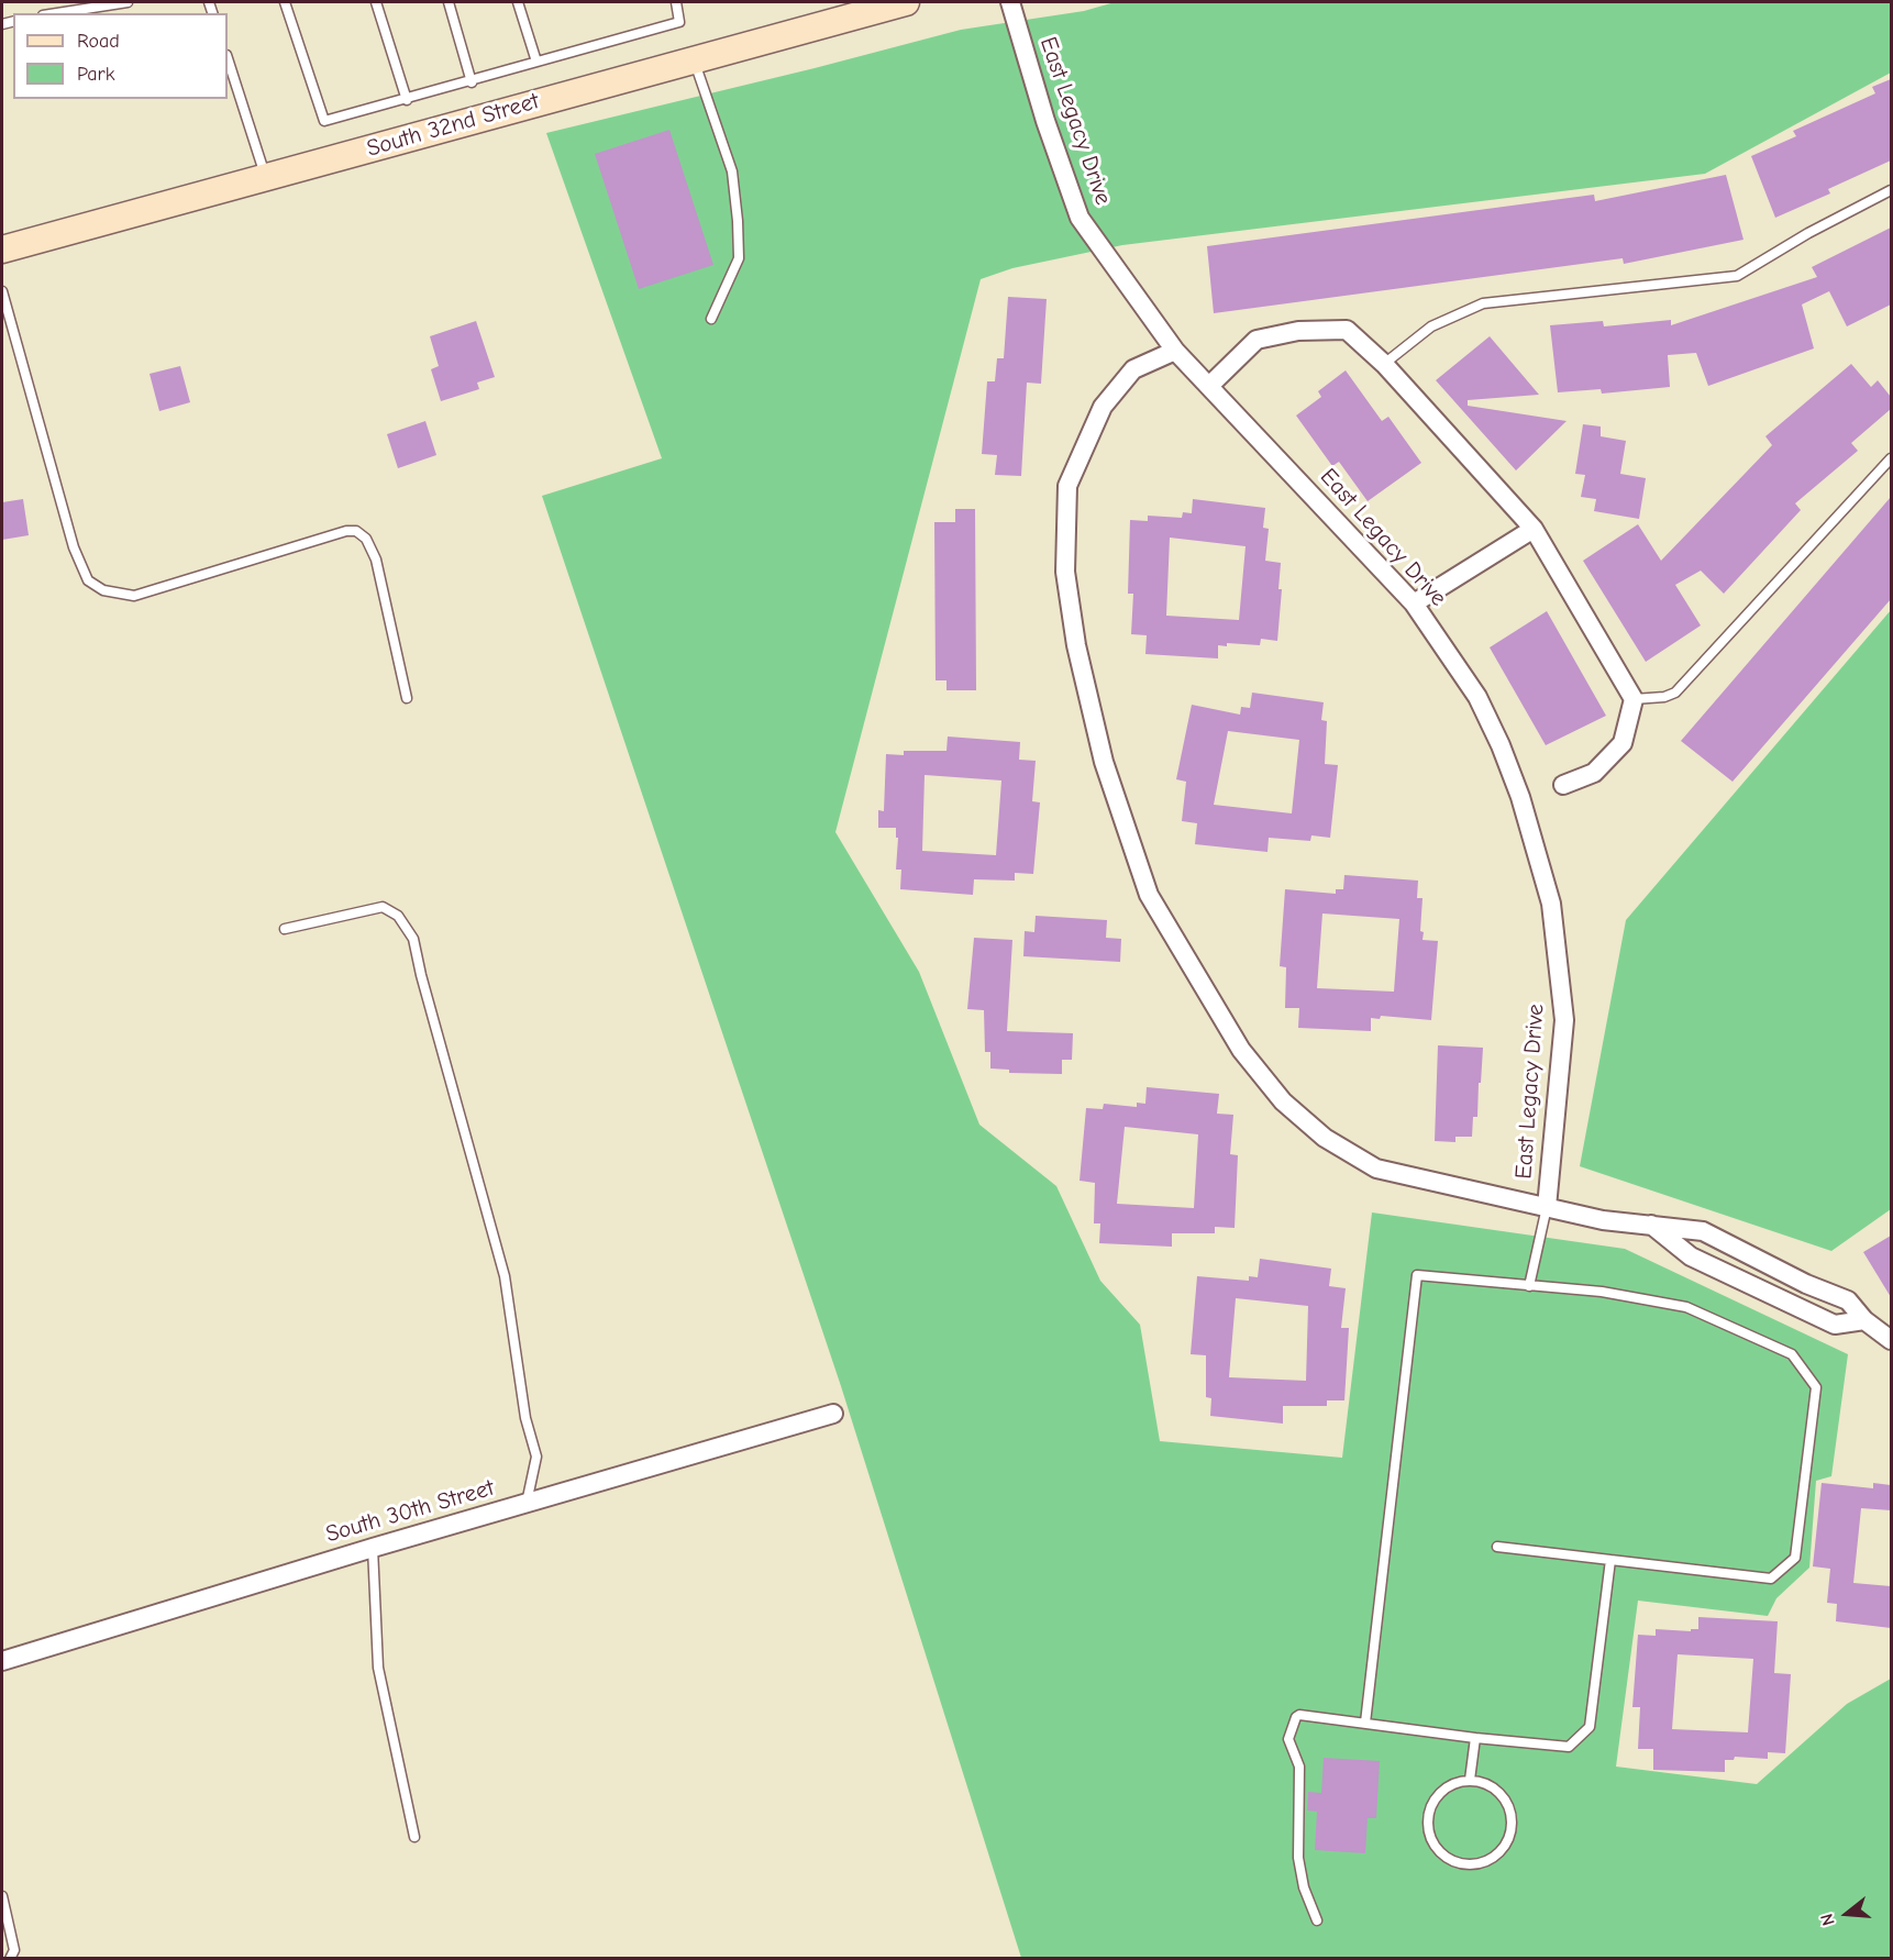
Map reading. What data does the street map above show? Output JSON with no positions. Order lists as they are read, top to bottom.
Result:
{
  "streets": {
    "main road": ["South 32nd Street"],
    "street": ["East Legacy Drive", "South 30th Street"]
  },
  "legend": ["Road", "Park"],
  "north": "left"
}
